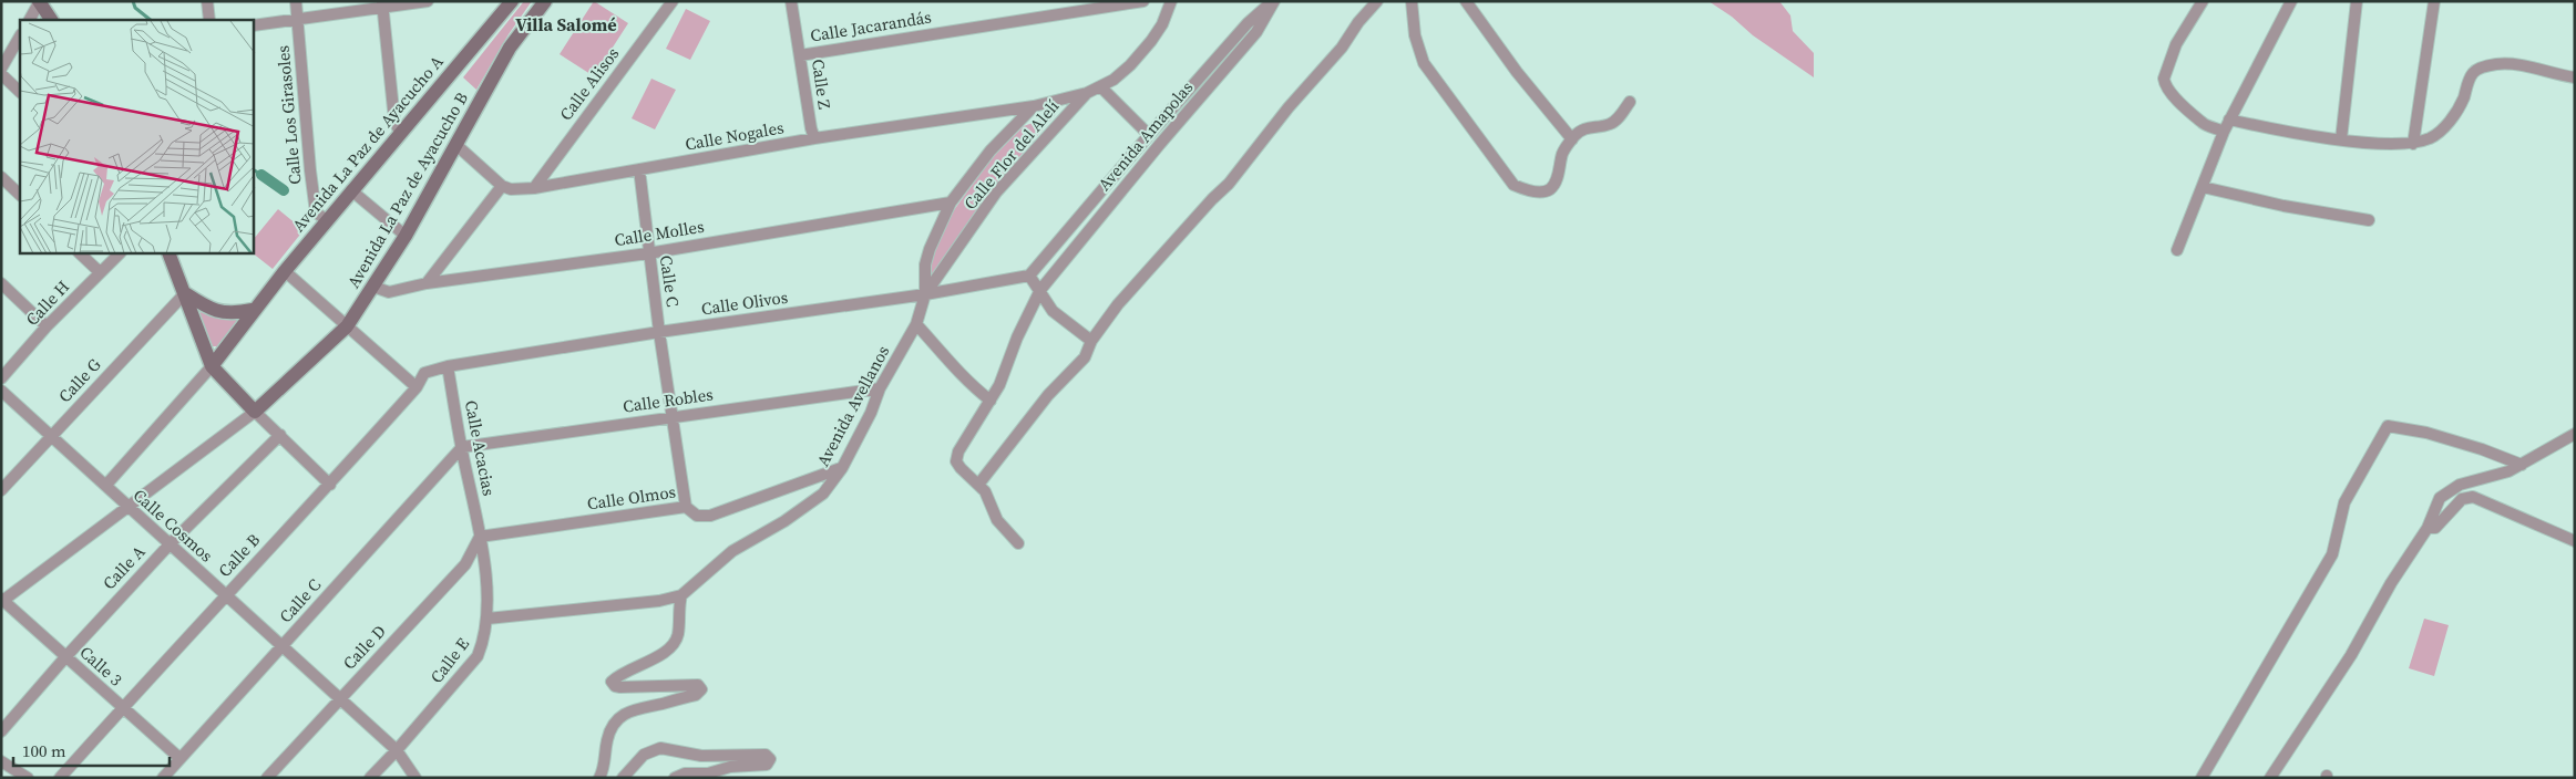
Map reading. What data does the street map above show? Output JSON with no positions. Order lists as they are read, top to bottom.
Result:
{
  "streets": {
    "main road": ["Avenida La Paz de Ayacucho A", "Avenida La Paz de Ayacucho B"],
    "street": [
      "Calle Jacarandás",
      "Calle Alisos",
      "Calle Z",
      "Calle Los Girasoles",
      "Calle Nogales",
      "Avenida Amapolas",
      "Calle Flor del Alelí",
      "Calle Molles",
      "Calle C",
      "Calle H",
      "Calle Olivos",
      "Calle G",
      "Calle Robles",
      "Avenida Avellanos",
      "Calle Acacias",
      "Calle Olmos",
      "Calle Cosmos",
      "Calle B",
      "Calle A",
      "Calle D",
      "Calle E",
      "Calle 3"
    ]
  },
  "crossings": [
    ["Calle Jacarandás", "Calle Z"],
    ["Calle Alisos", "Calle Nogales"],
    ["Calle Z", "Calle Nogales"],
    ["Calle Los Girasoles", "Avenida La Paz de Ayacucho A"],
    ["Calle Nogales", "Calle C"],
    ["Calle Nogales", "Avenida Avellanos"],
    ["Avenida Amapolas", "Calle Olivos"],
    ["Avenida La Paz de Ayacucho A", "Calle Cosmos"],
    ["Calle Flor del Alelí", "Calle Olivos"],
    ["Calle Flor del Alelí", "Avenida Avellanos"],
    ["Avenida La Paz de Ayacucho B", "Calle Molles"],
    ["Avenida La Paz de Ayacucho B", "Calle Cosmos"],
    ["Avenida La Paz de Ayacucho B", "Calle 3"],
    ["Calle Molles", "Calle C"],
    ["Calle Molles", "Avenida Avellanos"],
    ["Calle C", "Calle Olivos"],
    ["Calle C", "Calle Robles"],
    ["Calle C", "Calle Acacias"],
    ["Calle C", "Calle Olmos"],
    ["Calle C", "Calle Cosmos"],
    ["Calle C", "Calle 3"],
    ["Calle Olivos", "Avenida Avellanos"],
    ["Calle Olivos", "Calle Acacias"],
    ["Calle Olivos", "Calle B"],
    ["Calle G", "Calle Cosmos"],
    ["Calle Robles", "Avenida Avellanos"],
    ["Calle Robles", "Calle Acacias"],
    ["Avenida Avellanos", "Calle Olmos"],
    ["Calle Acacias", "Calle Olmos"],
    ["Calle Acacias", "Calle B"],
    ["Calle Acacias", "Calle D"],
    ["Calle Acacias", "Calle E"],
    ["Calle Olmos", "Calle D"],
    ["Calle Olmos", "Calle E"],
    ["Calle Cosmos", "Calle B"],
    ["Calle Cosmos", "Calle A"],
    ["Calle Cosmos", "Calle D"],
    ["Calle Cosmos", "Calle E"],
    ["Calle B", "Calle 3"],
    ["Calle A", "Calle 3"],
    ["Calle D", "Calle E"]
  ],
  "districts": ["Villa Salomé"],
  "scale_bar": "100 m"
}
